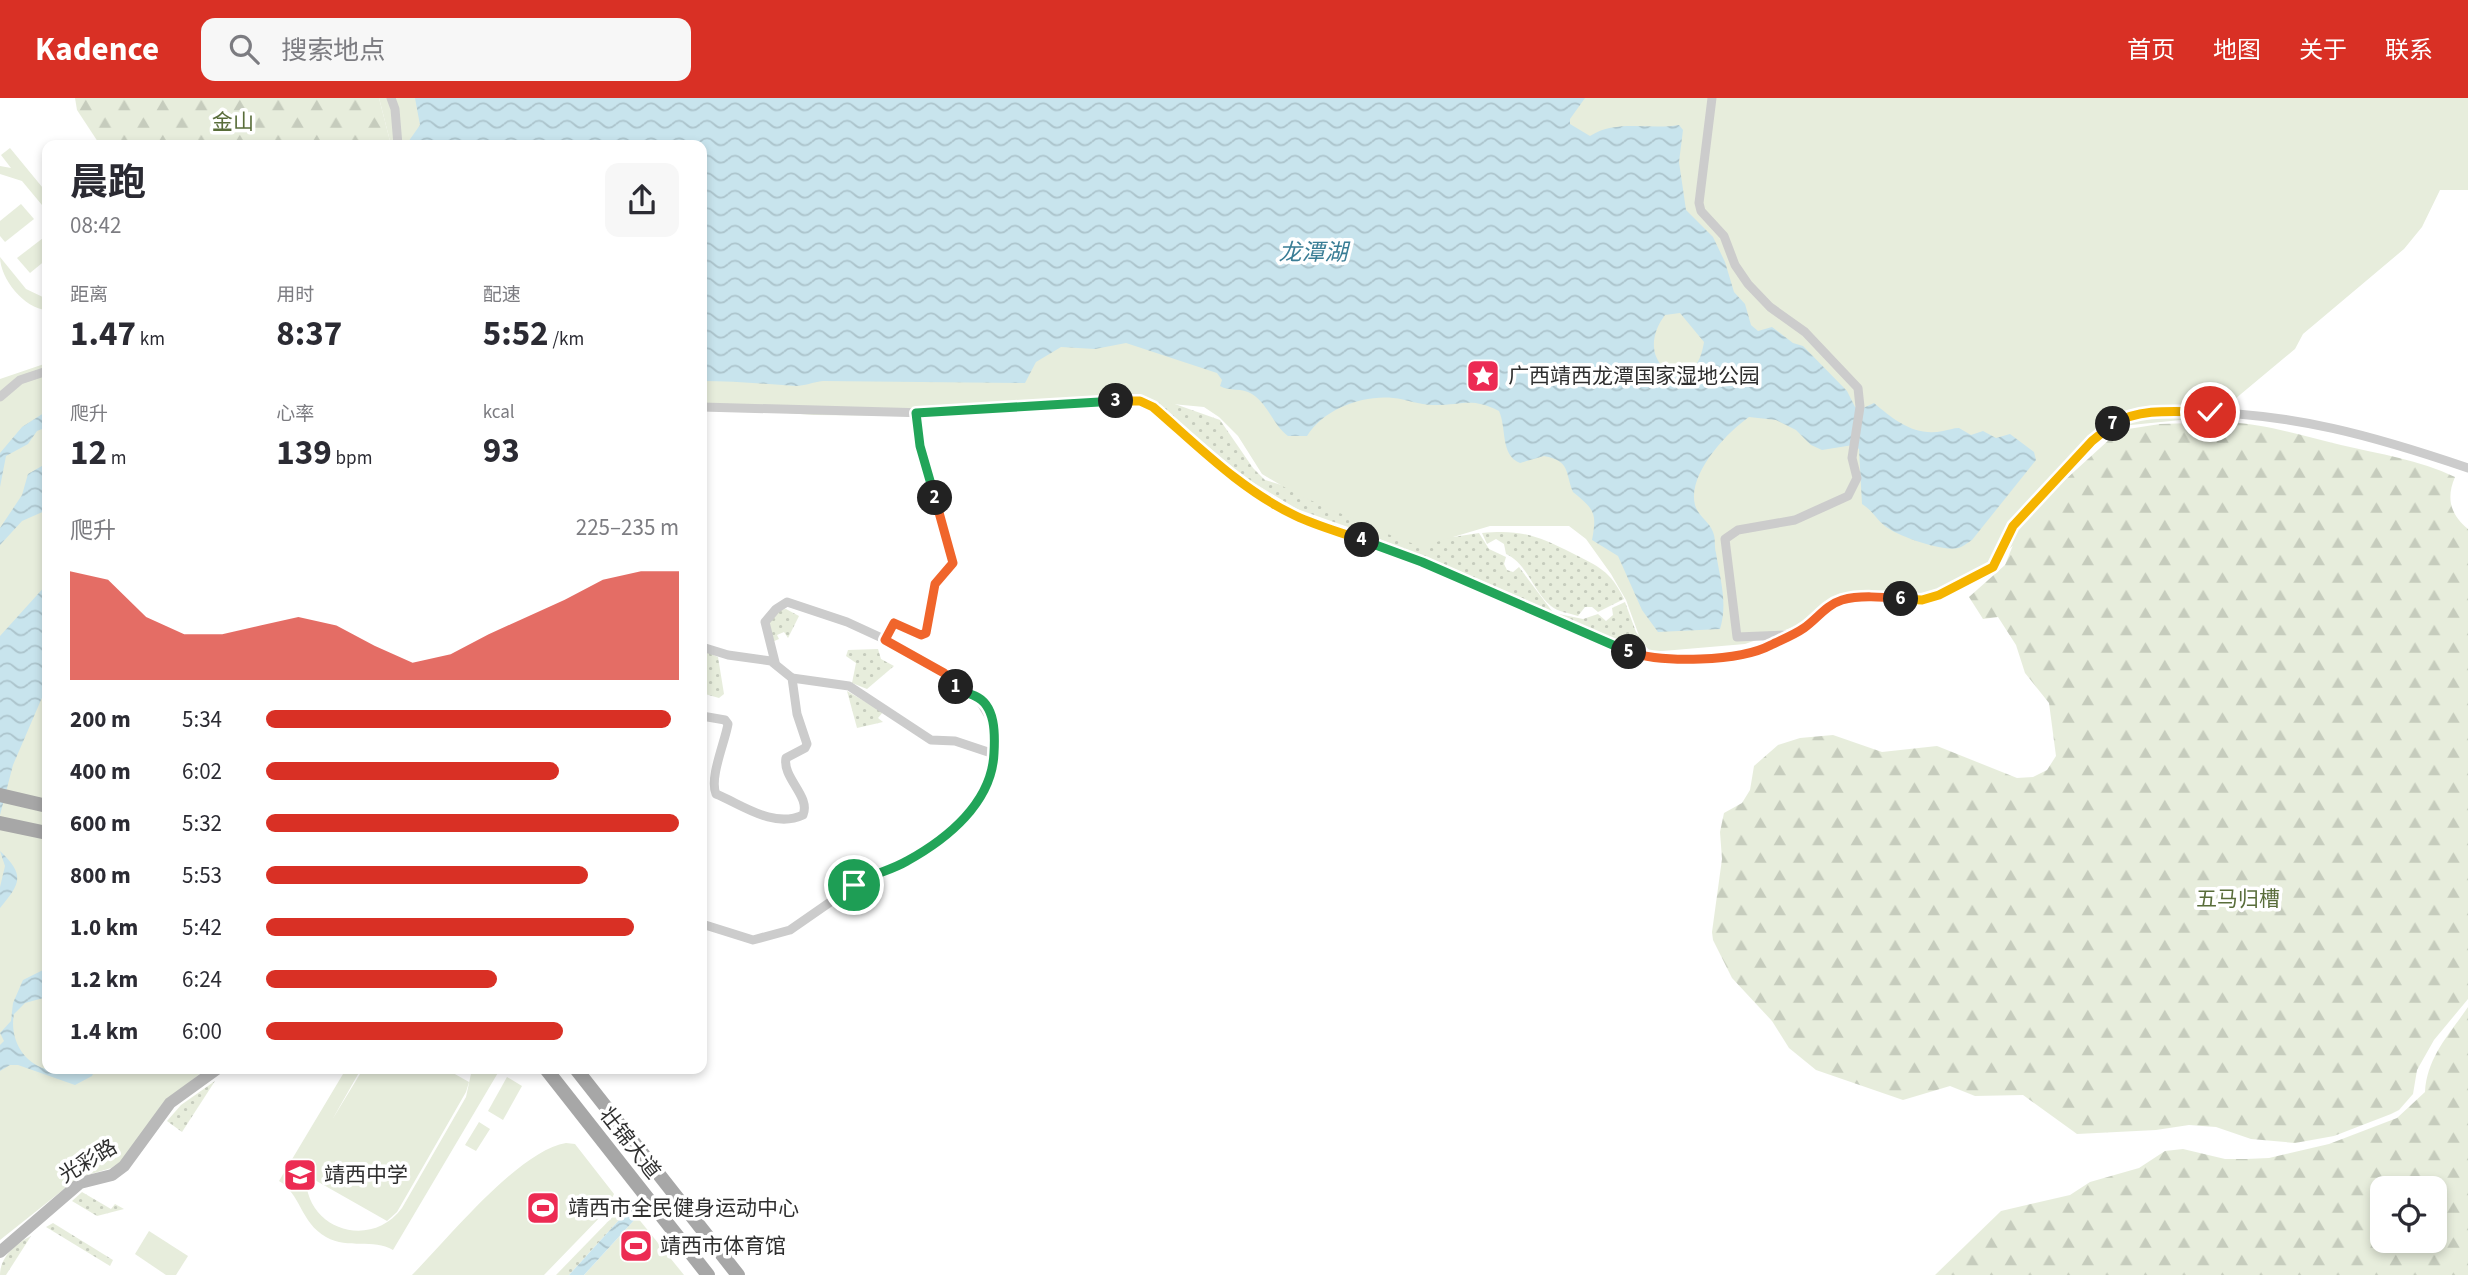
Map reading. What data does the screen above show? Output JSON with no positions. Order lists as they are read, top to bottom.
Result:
{
  "streets": {
    "main road": ["壮锦大道"],
    "street": ["光彩路"]
  },
  "water": ["龙潭湖"],
  "parks": ["金山", "五马归槽"],
  "places": {
    "place": ["广西靖西龙潭国家湿地公园"],
    "school or university": ["靖西中学"],
    "sports": ["靖西市全民健身运动中心", "靖西市体育馆"]
  },
  "page": {
    "header": "Kadence",
    "search": "搜索地点",
    "nav": [
      "首页",
      "地图",
      "关于",
      "联系"
    ],
    "heading": ["晨跑", "08:42"],
    "stats": [
      ["距离", "1.47 km"],
      ["用时", "8:37"],
      ["配速", "5:52 /km"],
      ["爬升", "12 m"],
      ["心率", "139 bpm"],
      ["kcal", "93"]
    ],
    "pins": [
      "3",
      "7",
      "2",
      "4",
      "6",
      "5",
      "1"
    ],
    "chart": ["爬升", "225–235 m"],
    "list": [
      {
        "name": "200 m",
        "note": "5:34"
      },
      {
        "name": "400 m",
        "note": "6:02"
      },
      {
        "name": "600 m",
        "note": "5:32"
      },
      {
        "name": "800 m",
        "note": "5:53"
      },
      {
        "name": "1.0 km",
        "note": "5:42"
      },
      {
        "name": "1.2 km",
        "note": "6:24"
      },
      {
        "name": "1.4 km",
        "note": "6:00"
      }
    ]
  }
}
